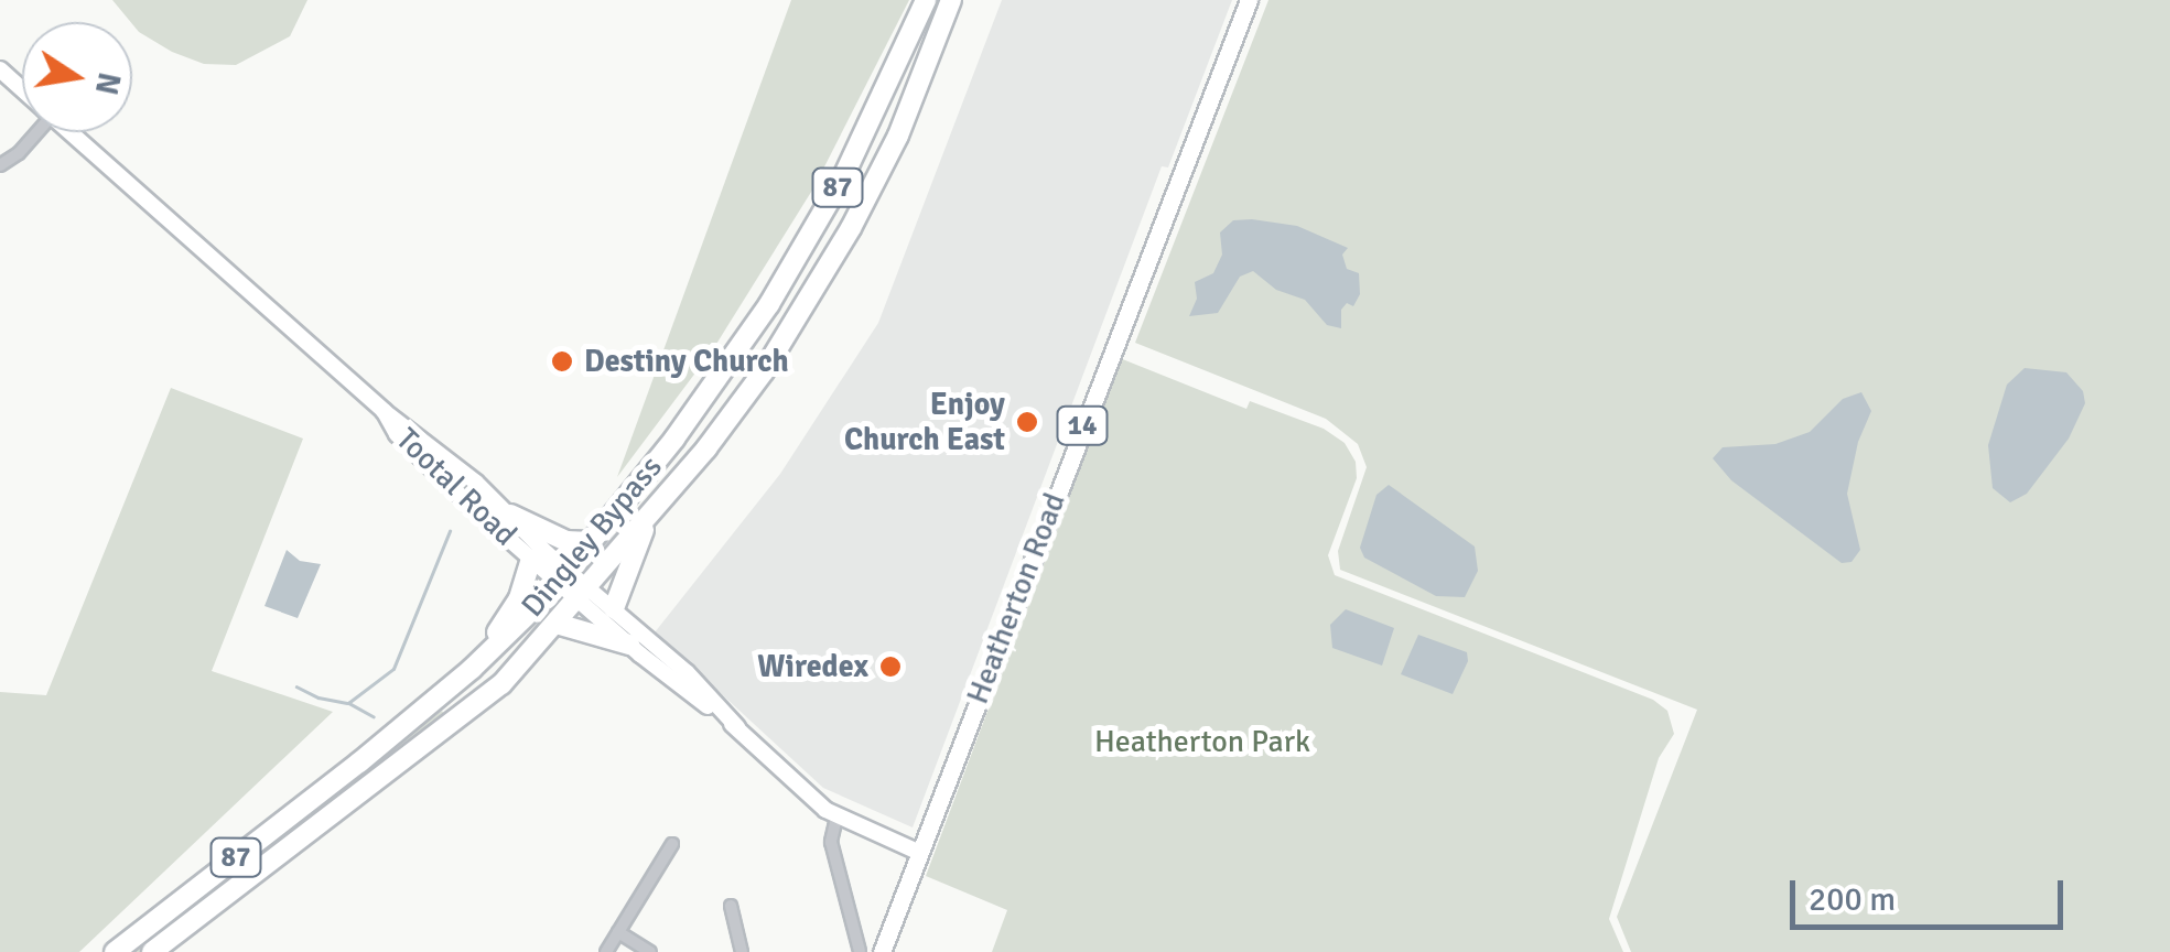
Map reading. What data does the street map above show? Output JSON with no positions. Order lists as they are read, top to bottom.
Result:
{
  "streets": {
    "highway": ["87", "Dingley Bypass"],
    "main road": ["14", "Tootal Road", "Heatherton Road"]
  },
  "crossings": [
    ["Tootal Road", "Dingley Bypass"],
    ["Tootal Road", "Heatherton Road"]
  ],
  "parks": ["Heatherton Park"],
  "places": ["Destiny Church", "Enjoy Church East", "Wiredex"],
  "scale_bar": "200 m",
  "north": "right"
}
